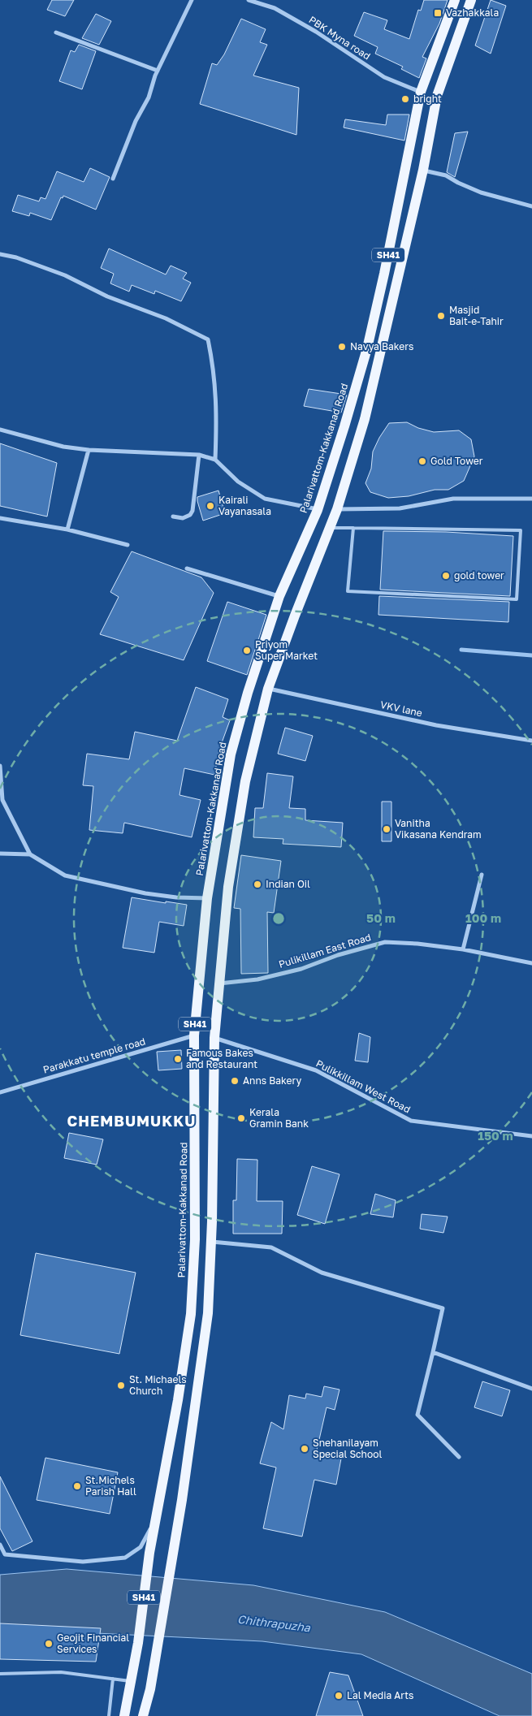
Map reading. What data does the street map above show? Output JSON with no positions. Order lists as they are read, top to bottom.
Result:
{
  "streets": {
    "main road": ["SH41", "Palarivattom-Kakkanad Road"],
    "street": [
      "PBK Myna road",
      "VKV lane",
      "Pulikillam East Road",
      "Parakkatu temple road",
      "Pulikkillam West Road"
    ]
  },
  "crossings": [
    ["PBK Myna road", "Palarivattom-Kakkanad Road"],
    ["SH41", "Palarivattom-Kakkanad Road"],
    ["Palarivattom-Kakkanad Road", "Parakkatu temple road"]
  ],
  "districts": ["CHEMBUMUKKU"],
  "water": ["Chithrapuzha"],
  "places": {
    "transit": ["Vazhakkala"],
    "other": [
      "bright",
      "Masjid Bait-e-Tahir",
      "Navya Bakers",
      "Gold Tower",
      "Kairali Vayanasala",
      "gold tower",
      "Priyom Super Market",
      "Vanitha Vikasana Kendram",
      "Indian Oil",
      "Famous Bakes and Restaurant",
      "Anns Bakery",
      "Kerala Gramin Bank",
      "St. Michaels Church",
      "Snehanilayam Special School",
      "St.Michels Parish Hall",
      "Geojit Financial Services",
      "Lal Media Arts"
    ]
  },
  "rings": ["50 m", "100 m", "150 m"]
}
